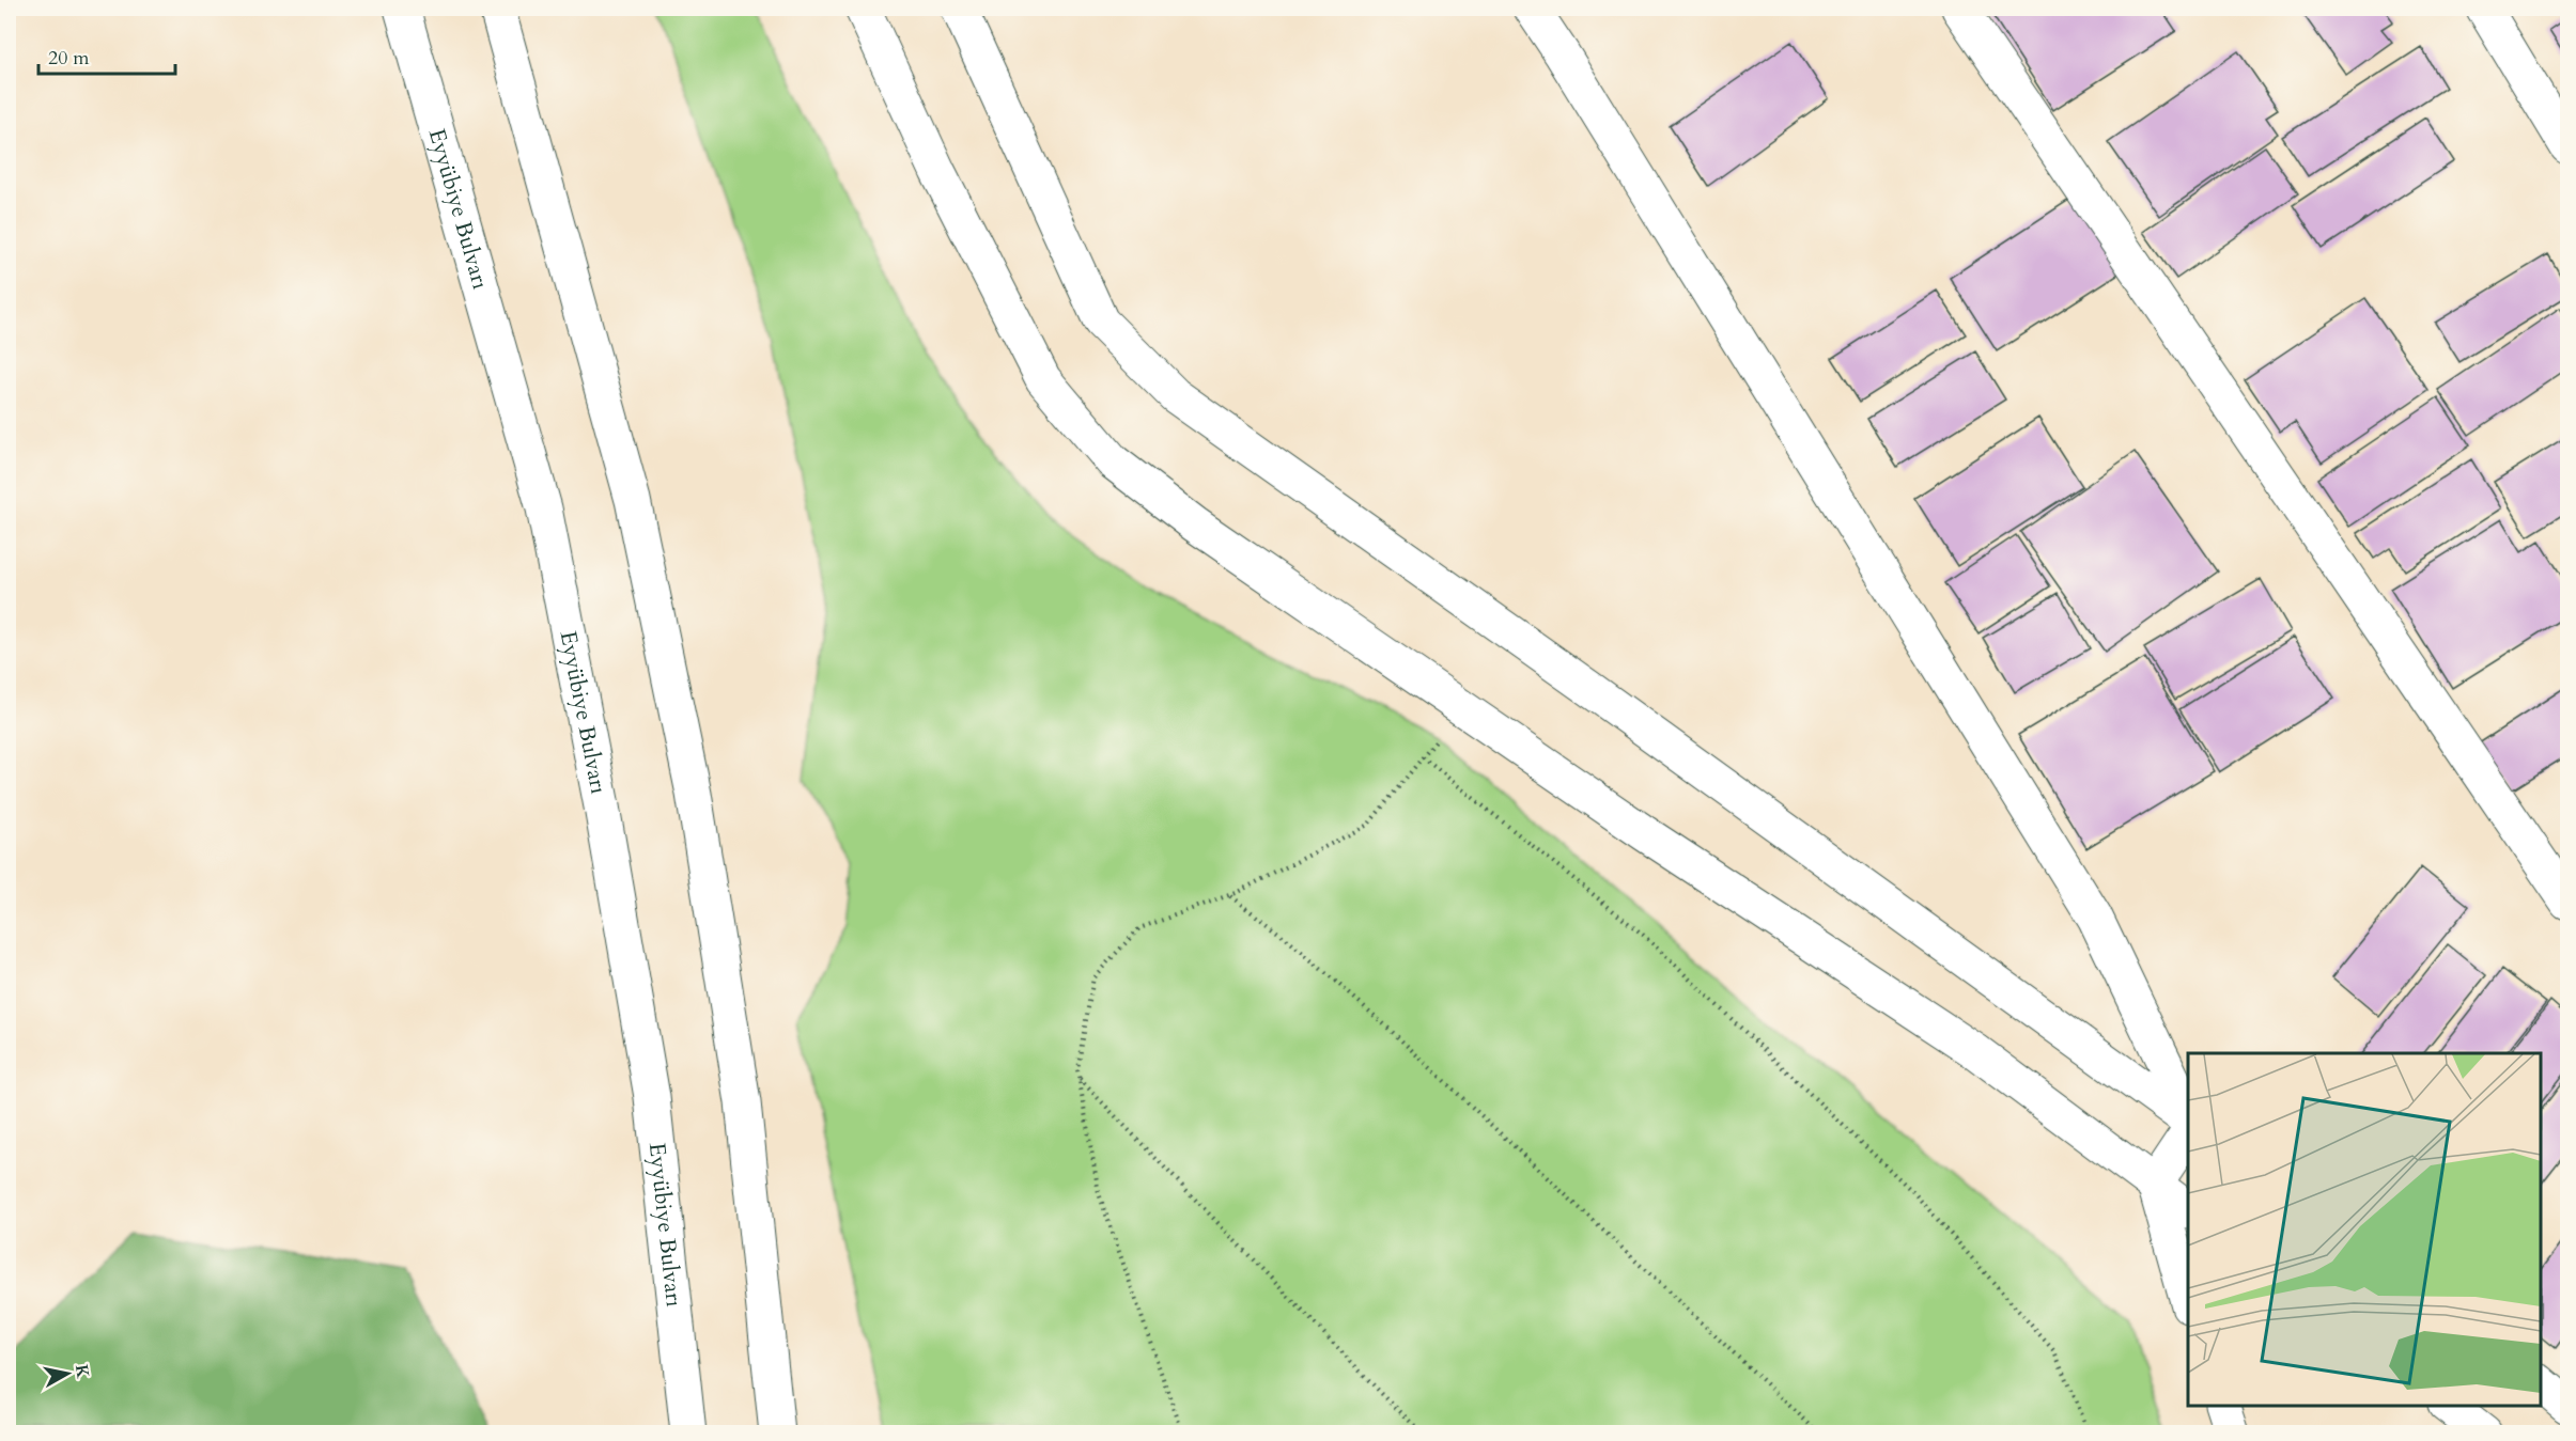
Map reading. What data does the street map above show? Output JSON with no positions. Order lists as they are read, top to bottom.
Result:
{
  "streets": {
    "main road": ["Eyyübiye Bulvarı"]
  },
  "scale_bar": "20 m",
  "north": "right"
}
